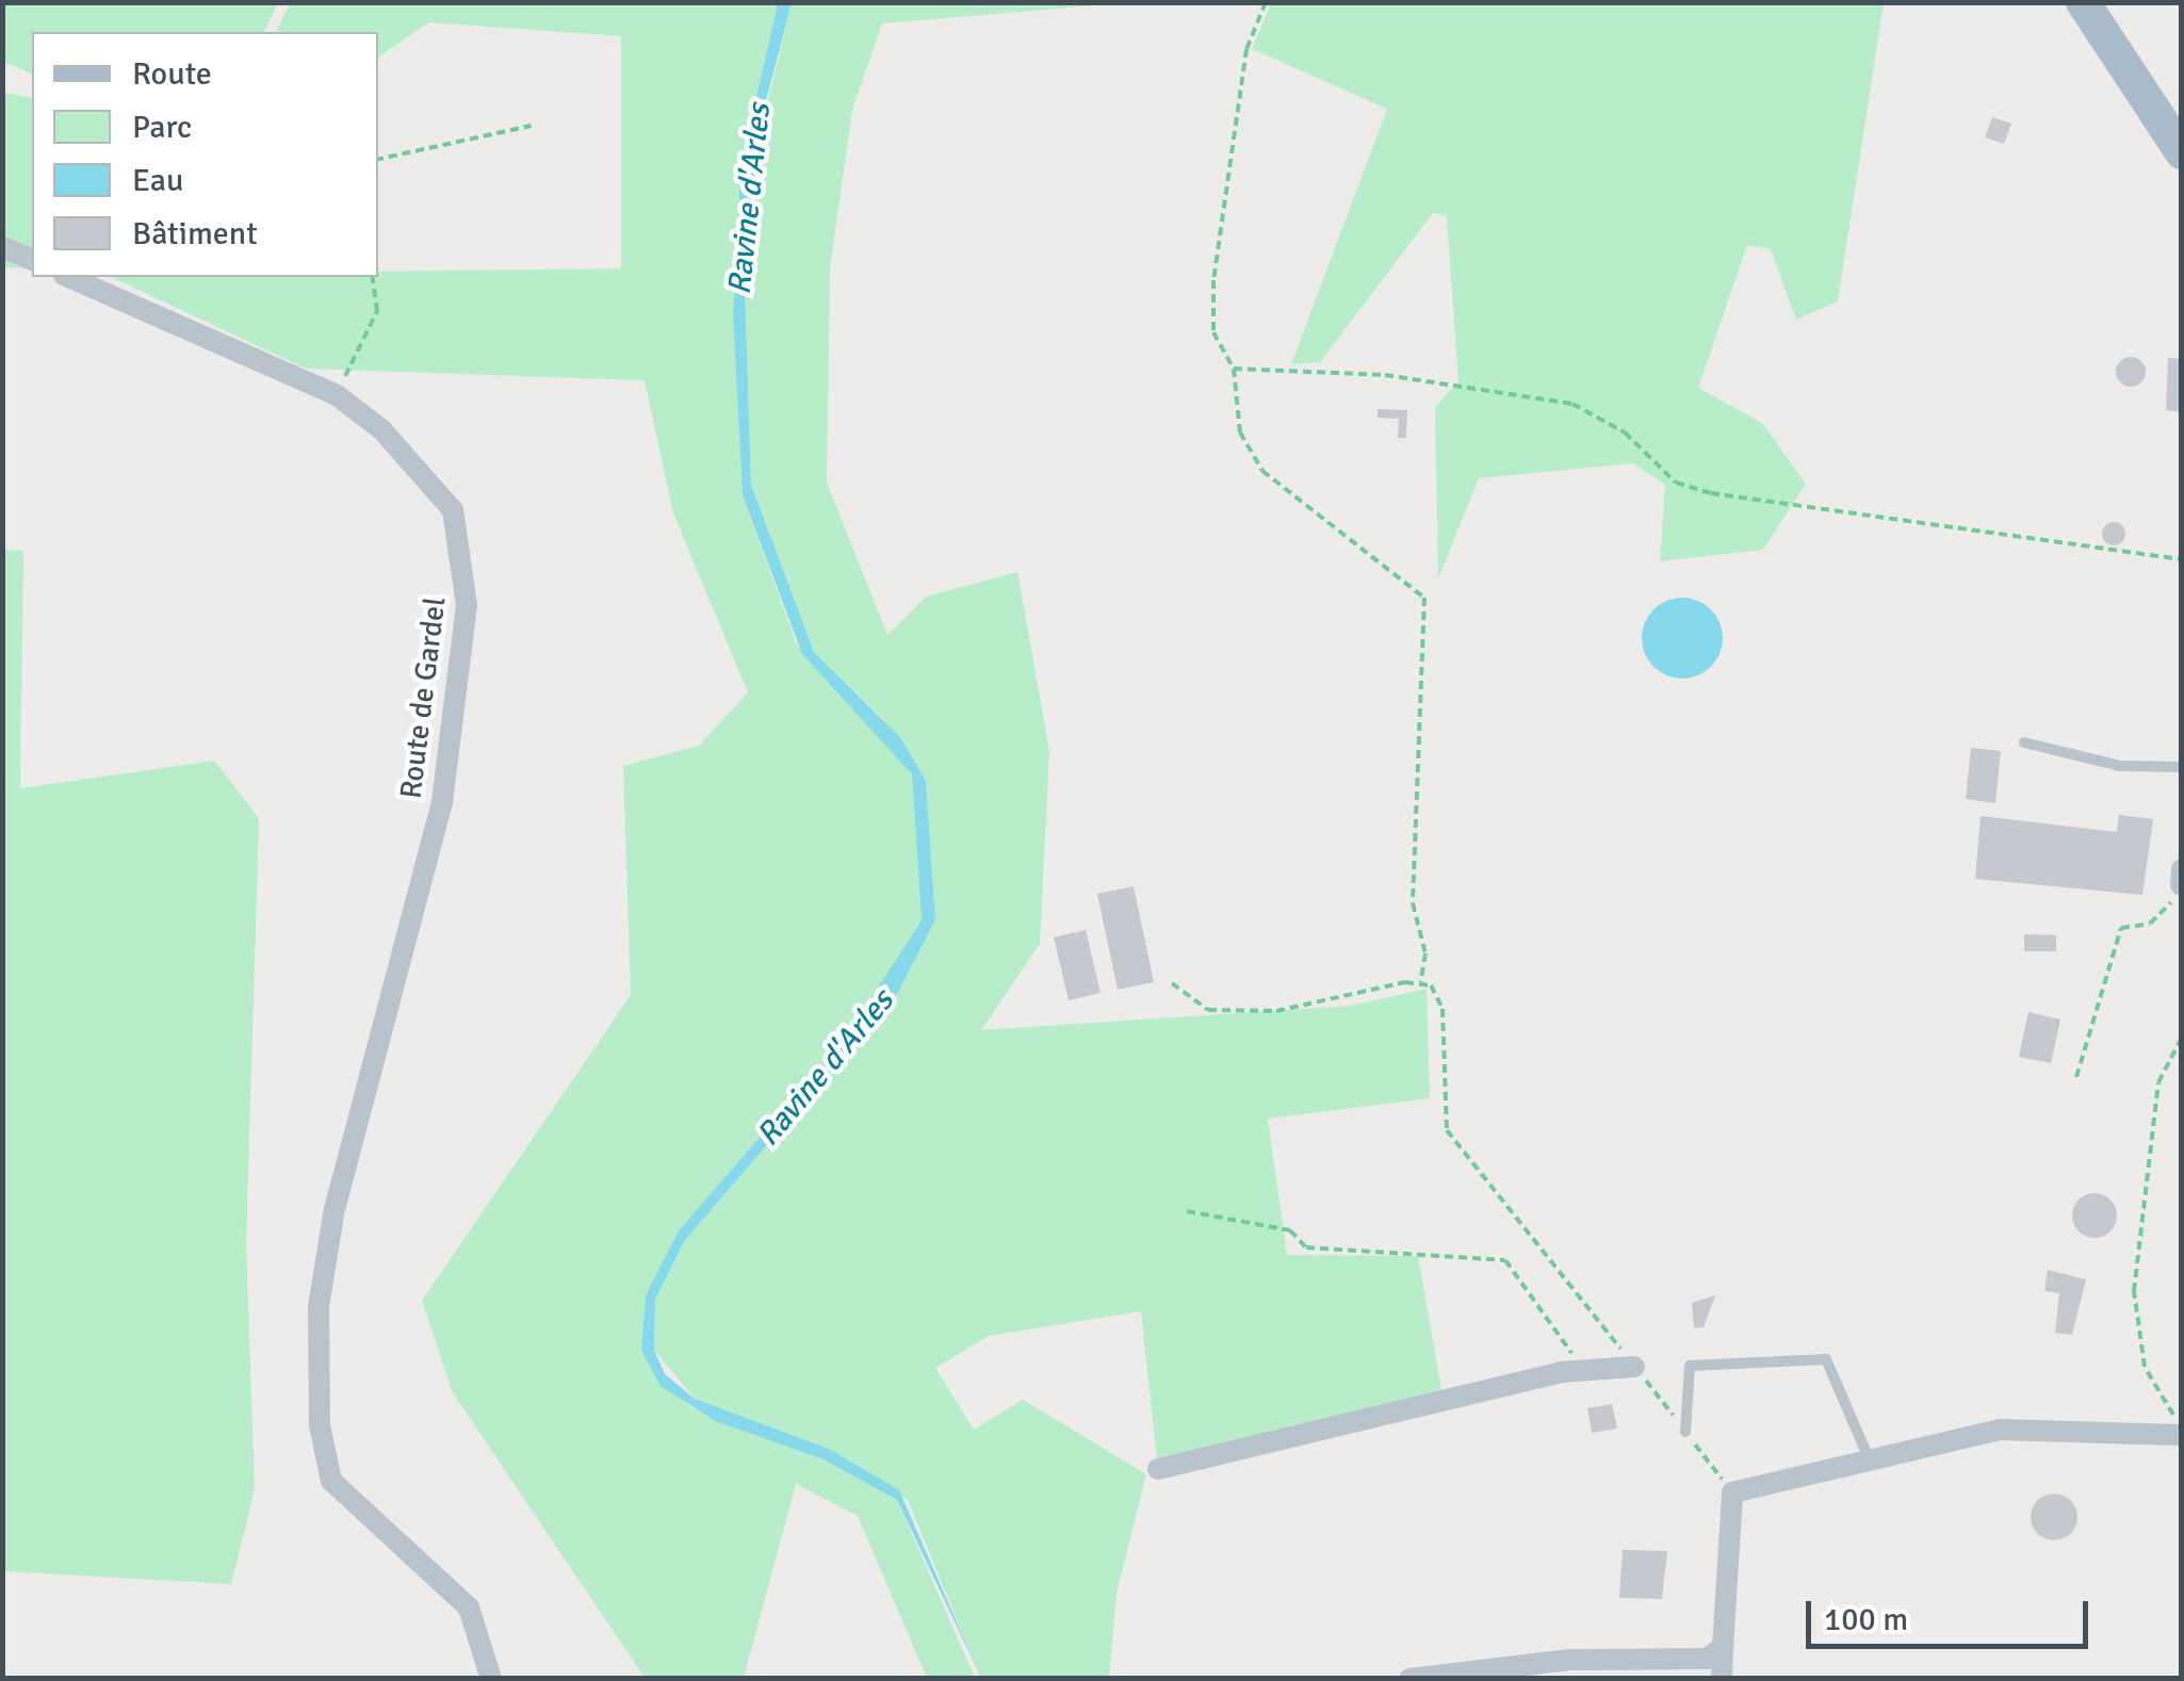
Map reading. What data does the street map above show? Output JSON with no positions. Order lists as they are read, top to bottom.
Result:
{
  "streets": {
    "street": ["Route de Gardel"]
  },
  "water": ["Ravine d'Arles"],
  "legend": [
    "Route",
    "Parc",
    "Eau",
    "Bâtiment"
  ],
  "scale_bar": "100 m"
}
